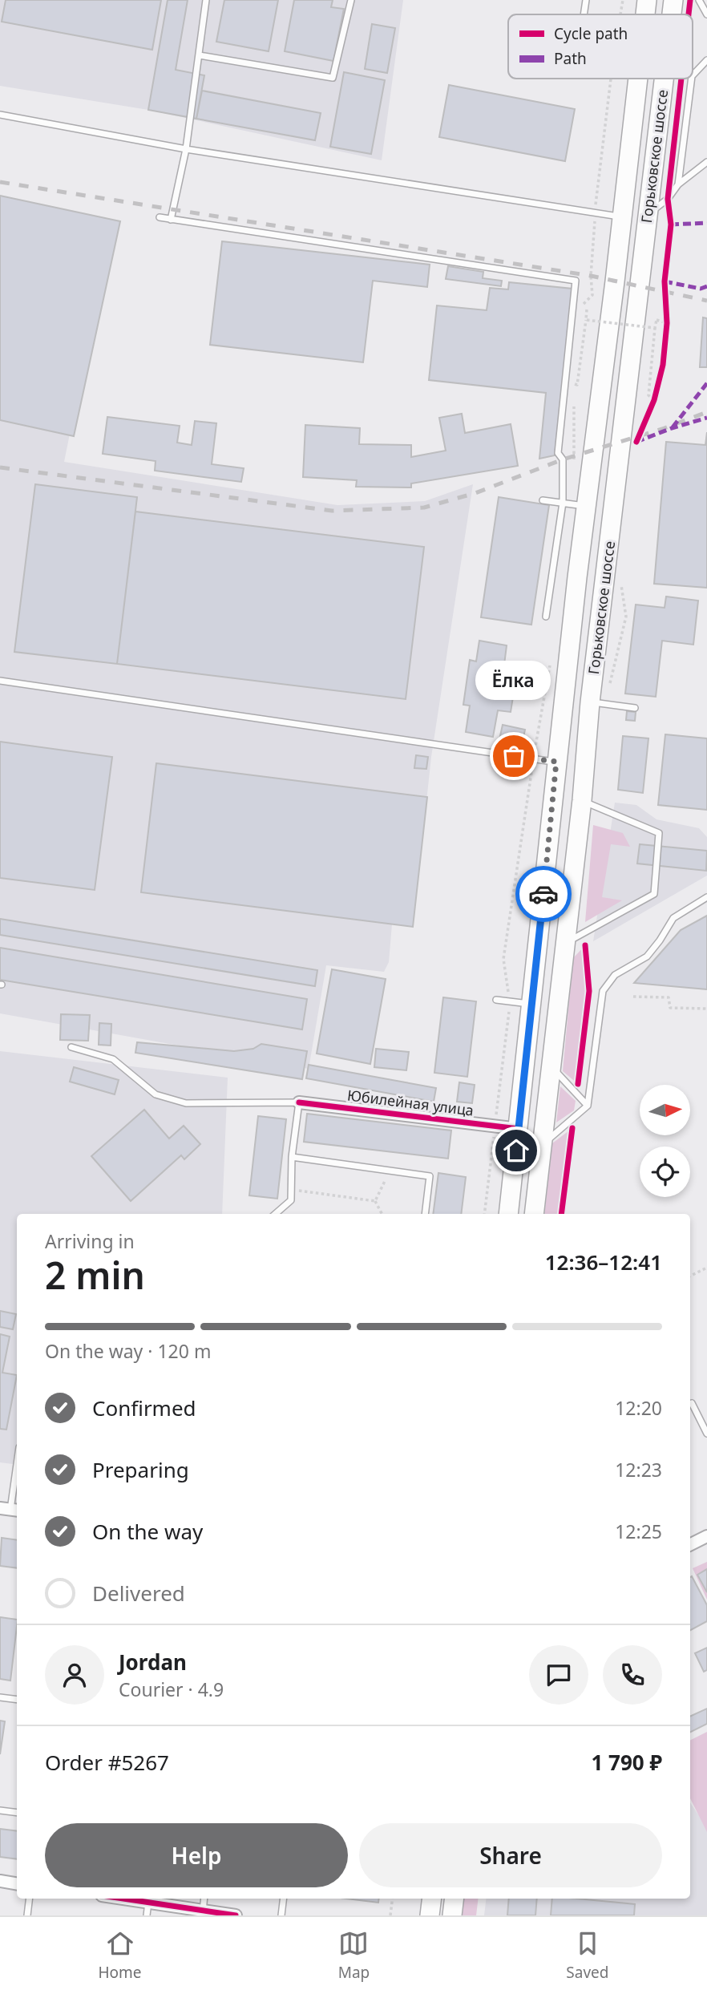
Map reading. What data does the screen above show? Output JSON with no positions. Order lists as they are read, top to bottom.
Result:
{
  "streets": {
    "main road": ["Горьковское шоссе"],
    "street": ["Юбилейная улица"]
  },
  "crossings": [
    ["Горьковское шоссе", "Юбилейная улица"]
  ],
  "places": ["Ёлка"],
  "legend": ["Cycle path", "Path"],
  "north": "right",
  "page": {
    "bubble": "Ёлка",
    "heading": ["2 min", "Arriving in", "12:36–12:41"],
    "panel": [
      "Jordan",
      "Courier · 4.9",
      "Order #5267",
      "1 790 ₽"
    ],
    "bar": "On the way · 120 m",
    "list": [
      ["Confirmed", "12:20"],
      ["Preparing", "12:23"],
      ["On the way", "12:25"],
      "Delivered"
    ],
    "buttons": ["Help", "Share"],
    "tabs": ["Home", "Map", "Saved"]
  }
}
